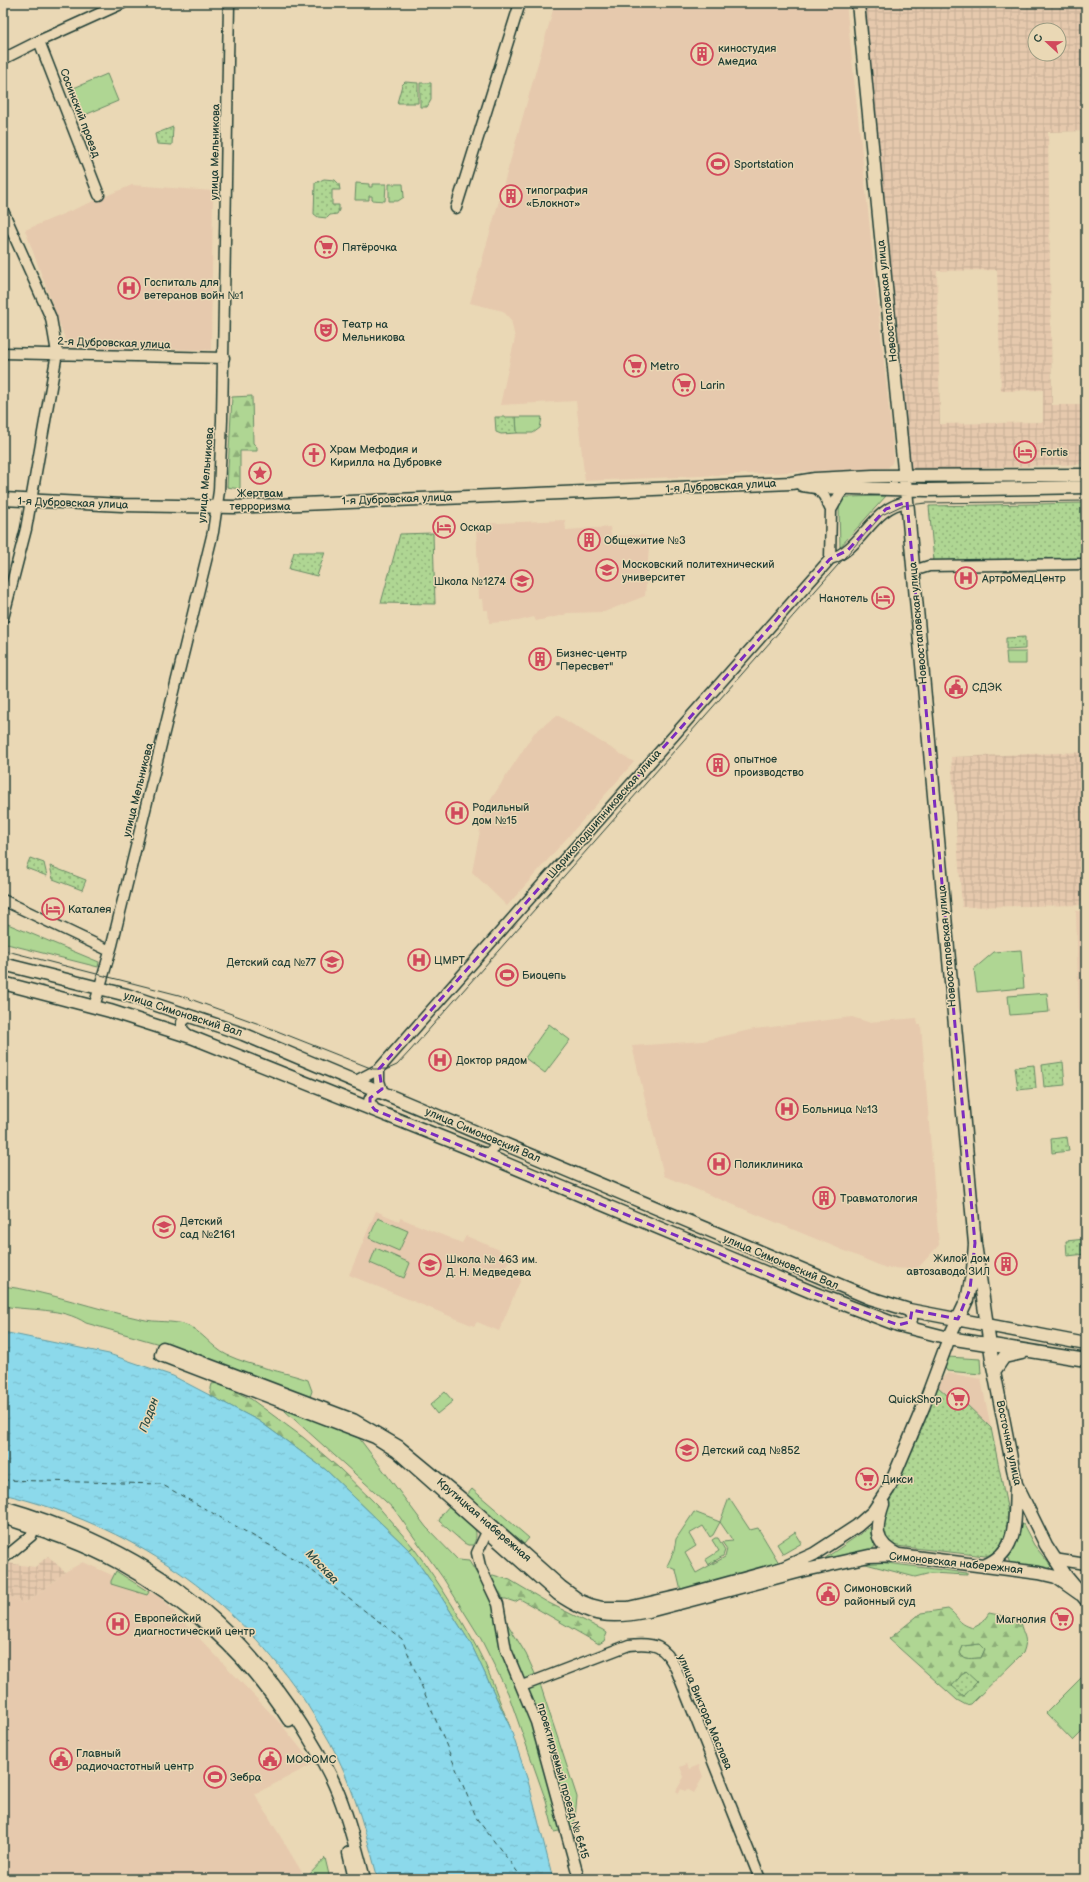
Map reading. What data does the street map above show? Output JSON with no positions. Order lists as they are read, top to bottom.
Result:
{
  "streets": {
    "main road": [
      "Новоостаповская улица",
      "1-я Дубровская улица",
      "улица Симоновский Вал",
      "Восточная улица",
      "Крутицкая набережная",
      "Симоновская набережная"
    ],
    "street": [
      "Сосинский проезд",
      "улица Мельникова",
      "2-я Дубровская улица",
      "Шарикоподшипниковская улица",
      "улица Виктора Маслова",
      "проектируемый проезд № 6415"
    ]
  },
  "crossings": [
    ["улица Мельникова", "2-я Дубровская улица"],
    ["улица Мельникова", "1-я Дубровская улица"],
    ["улица Мельникова", "улица Симоновский Вал"],
    ["Новоостаповская улица", "1-я Дубровская улица"],
    ["Новоостаповская улица", "Шарикоподшипниковская улица"],
    ["Новоостаповская улица", "улица Симоновский Вал"],
    ["Новоостаповская улица", "Восточная улица"],
    ["Новоостаповская улица", "Крутицкая набережная"],
    ["улица Симоновский Вал", "Восточная улица"],
    ["Восточная улица", "Симоновская набережная"],
    ["Крутицкая набережная", "Симоновская набережная"],
    ["Крутицкая набережная", "проектируемый проезд № 6415"],
    ["улица Виктора Маслова", "проектируемый проезд № 6415"]
  ],
  "water": ["Подон", "Москва"],
  "places": {
    "building": [
      "киностудия Амедиа",
      "типография «Блокнот»",
      "Общежитие №3",
      "Бизнес-центр \"Пересвет\"",
      "опытное производство",
      "Травматология",
      "Жилой дом автозавода ЗИЛ"
    ],
    "sports": ["Sportstation", "Биоцепь", "Зебра"],
    "supermarket": [
      "Пятёрочка",
      "Metro",
      "Larin",
      "QuickShop",
      "Дикси",
      "Магнолия"
    ],
    "hospital": [
      "Госпиталь для ветеранов войн №1",
      "АртроМедЦентр",
      "Родильный дом №15",
      "ЦМРТ",
      "Доктор рядом",
      "Больница №13",
      "Поликлиника",
      "Европейский диагностический центр"
    ],
    "theatre": ["Театр на Мельникова"],
    "hotel": [
      "Fortis",
      "Оскар",
      "Нанотель",
      "Каталея"
    ],
    "church": ["Храм Мефодия и Кирилла на Дубровке"],
    "place": ["Жертвам терроризма"],
    "school or university": [
      "Московский политехнический университет",
      "Школа №1274",
      "Детский сад №77",
      "Детский сад №2161",
      "Школа № 463 им. Д. Н. Медведева",
      "Детский сад №852"
    ],
    "public building": [
      "СДЭК",
      "Симоновский районный суд",
      "Главный радиочастотный центр",
      "МОФОМС"
    ]
  },
  "north": "left"
}
